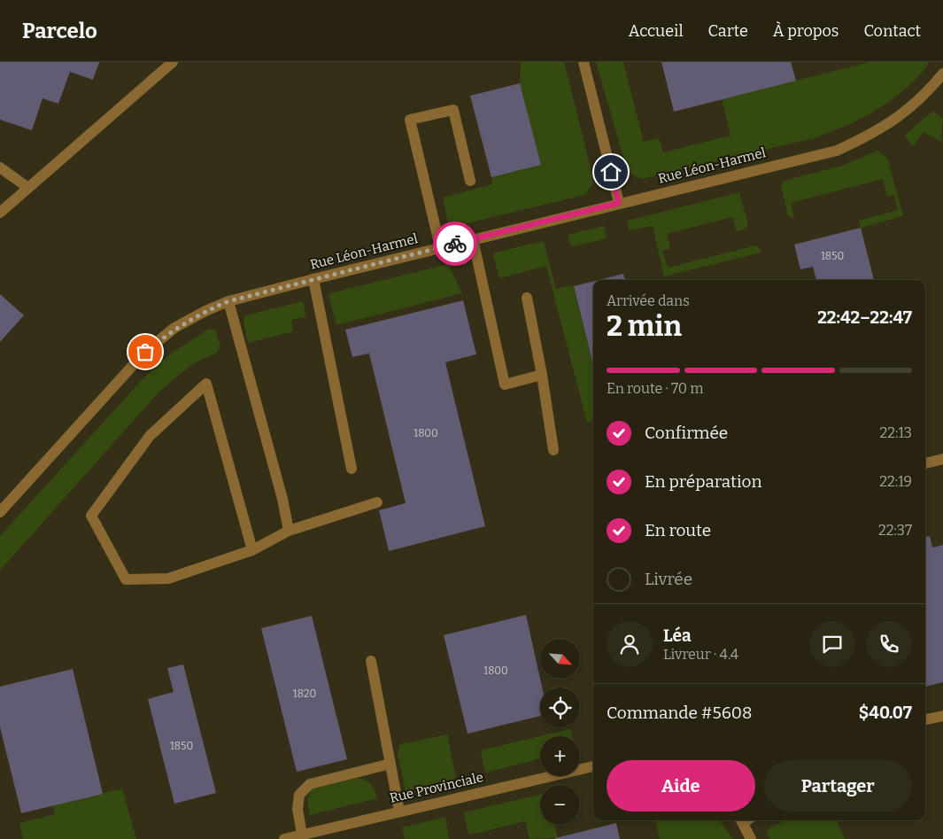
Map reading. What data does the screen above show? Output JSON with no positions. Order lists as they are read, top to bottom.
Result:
{
  "streets": {
    "street": ["Rue Léon-Harmel", "Rue Provinciale"]
  },
  "house_numbers": [
    "1850",
    "1800",
    "1800",
    "1820",
    "1850"
  ],
  "north": "bottom right",
  "page": {
    "header": "Parcelo",
    "nav": [
      "Accueil",
      "Carte",
      "À propos",
      "Contact"
    ],
    "heading": ["2 min", "Arrivée dans", "22:42–22:47"],
    "panel": [
      "Léa",
      "Livreur · 4.4",
      "Commande #5608",
      "$40.07"
    ],
    "bar": "En route · 70 m",
    "list": [
      ["Confirmée", "22:13"],
      ["En préparation", "22:19"],
      ["En route", "22:37"],
      "Livrée"
    ],
    "map_buttons": ["+", "−"],
    "buttons": ["Aide", "Partager"]
  }
}
